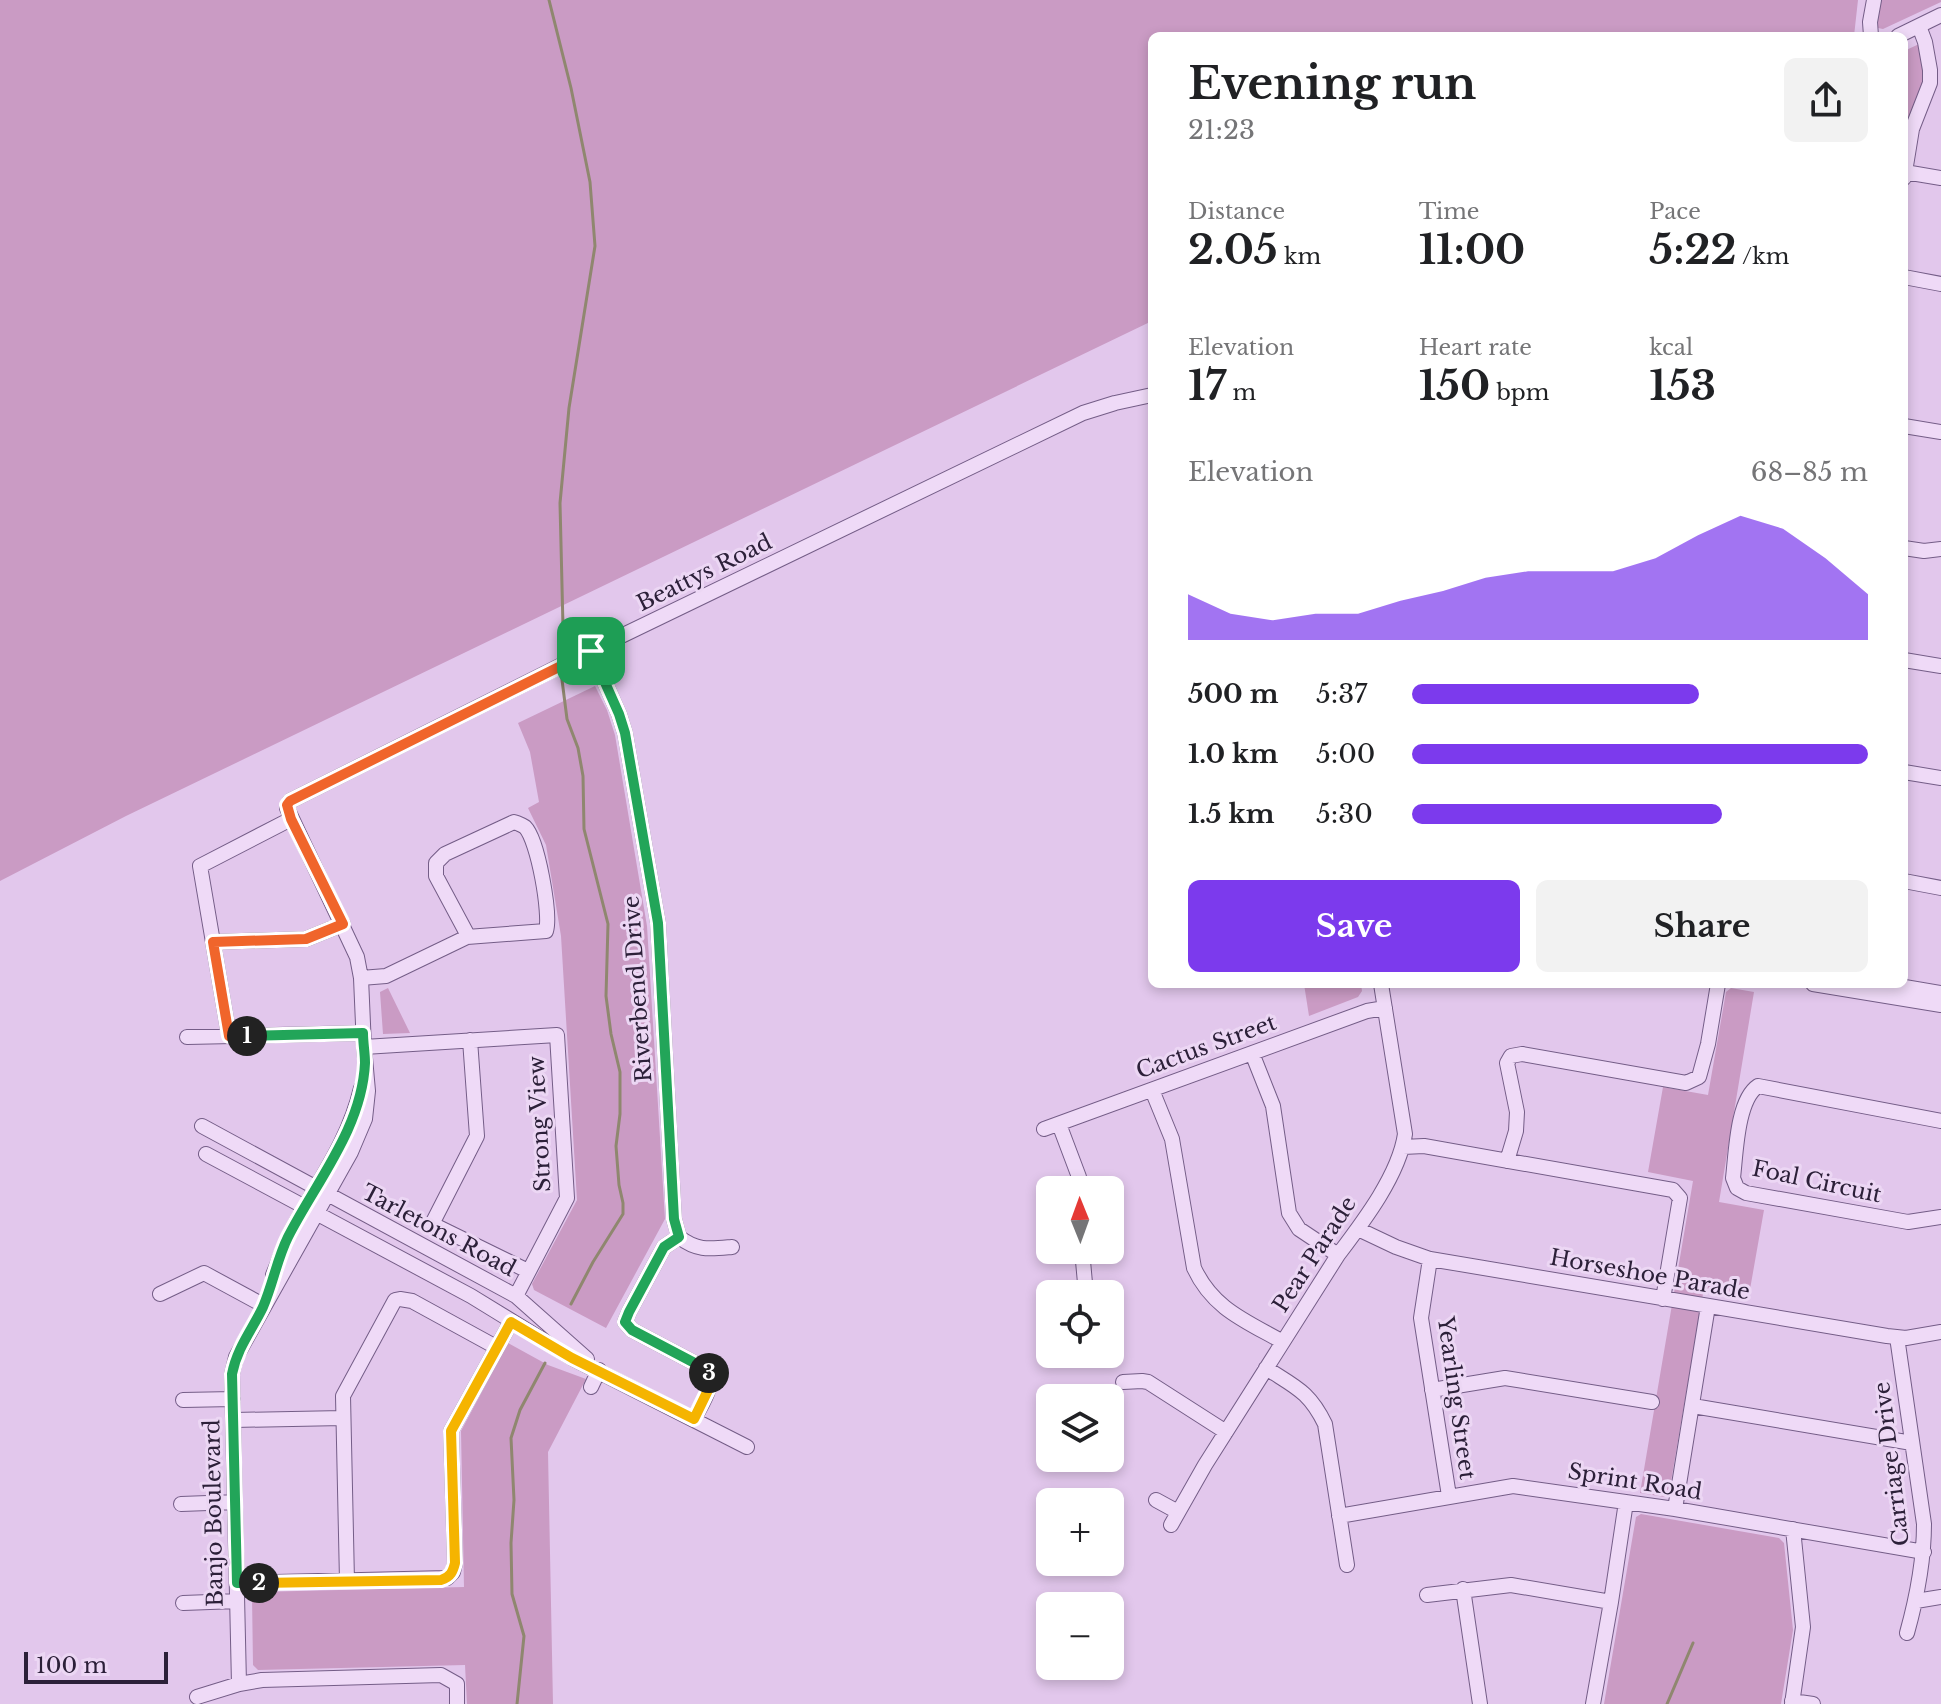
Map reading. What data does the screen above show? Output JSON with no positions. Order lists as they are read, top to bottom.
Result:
{
  "streets": {
    "street": [
      "Beattys Road",
      "Riverbend Drive",
      "Cactus Street",
      "Strong View",
      "Foal Circuit",
      "Tarletons Road",
      "Pear Parade",
      "Horseshoe Parade",
      "Yearling Street",
      "Carriage Drive",
      "Sprint Road",
      "Banjo Boulevard"
    ]
  },
  "crossings": [
    ["Beattys Road", "Riverbend Drive"],
    ["Beattys Road", "Banjo Boulevard"],
    ["Cactus Street", "Pear Parade"],
    ["Strong View", "Tarletons Road"],
    ["Strong View", "Banjo Boulevard"],
    ["Tarletons Road", "Banjo Boulevard"],
    ["Pear Parade", "Horseshoe Parade"],
    ["Horseshoe Parade", "Yearling Street"],
    ["Horseshoe Parade", "Carriage Drive"],
    ["Yearling Street", "Sprint Road"],
    ["Carriage Drive", "Sprint Road"]
  ],
  "scale_bar": "100 m",
  "north": "top",
  "page": {
    "heading": ["Evening run", "21:23"],
    "stats": [
      ["Distance", "2.05 km"],
      ["Time", "11:00"],
      ["Pace", "5:22 /km"],
      ["Elevation", "17 m"],
      ["Heart rate", "150 bpm"],
      ["kcal", "153"]
    ],
    "chart": ["Elevation", "68–85 m"],
    "list": [
      {
        "name": "500 m",
        "note": "5:37"
      },
      {
        "name": "1.0 km",
        "note": "5:00"
      },
      {
        "name": "1.5 km",
        "note": "5:30"
      }
    ],
    "buttons": ["Save", "Share"],
    "pins": ["1", "3", "2"],
    "map_buttons": ["+", "−"],
    "scale": "100 m"
  }
}
